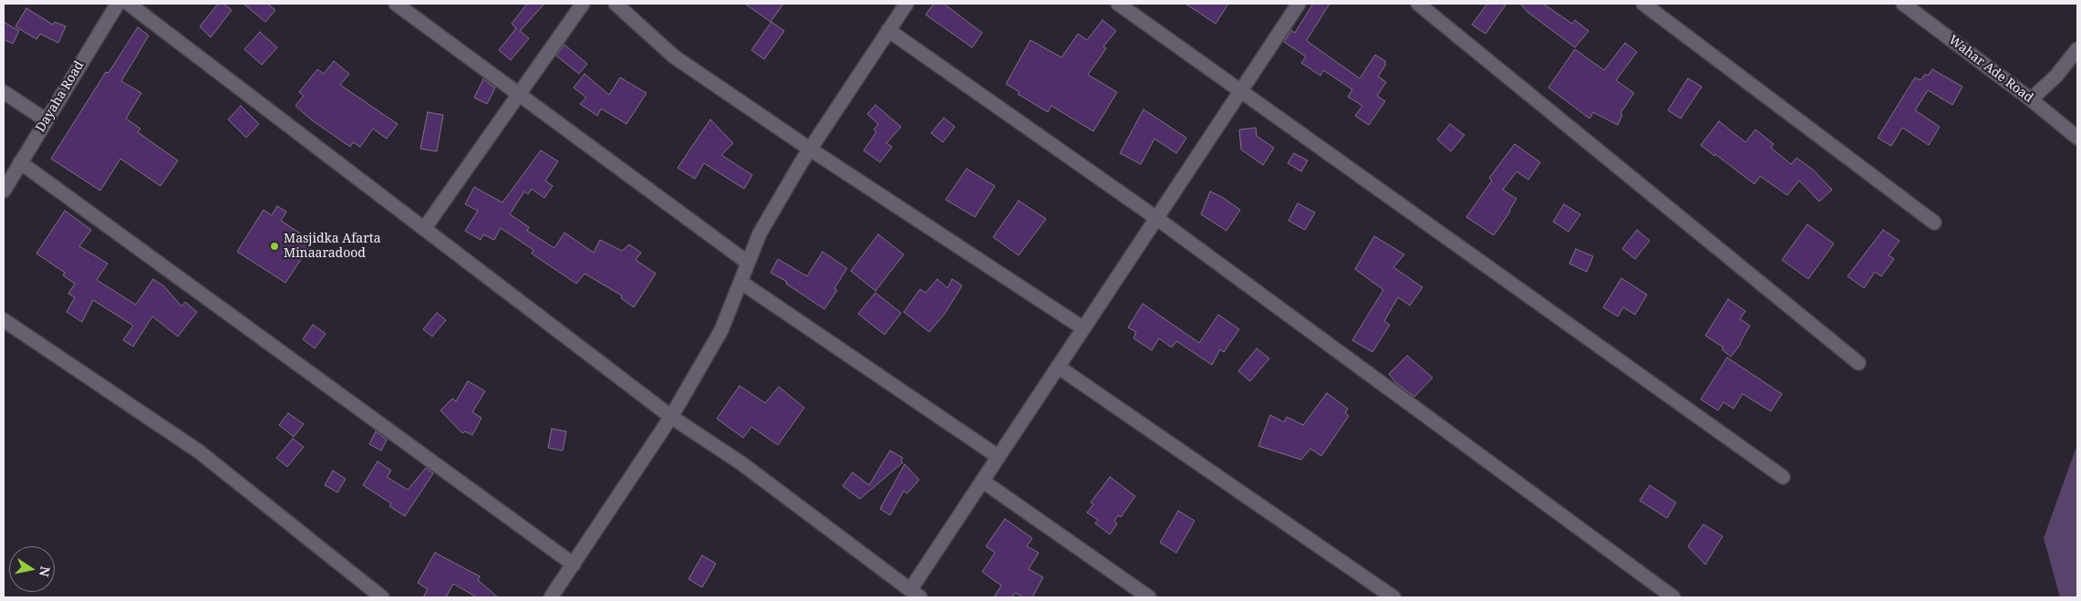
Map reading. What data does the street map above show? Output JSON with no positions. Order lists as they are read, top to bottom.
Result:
{
  "streets": {
    "street": ["Wahar Ade Road", "Dayaha Road"]
  },
  "places": ["Masjidka Afarta Minaaradood"],
  "north": "right"
}
